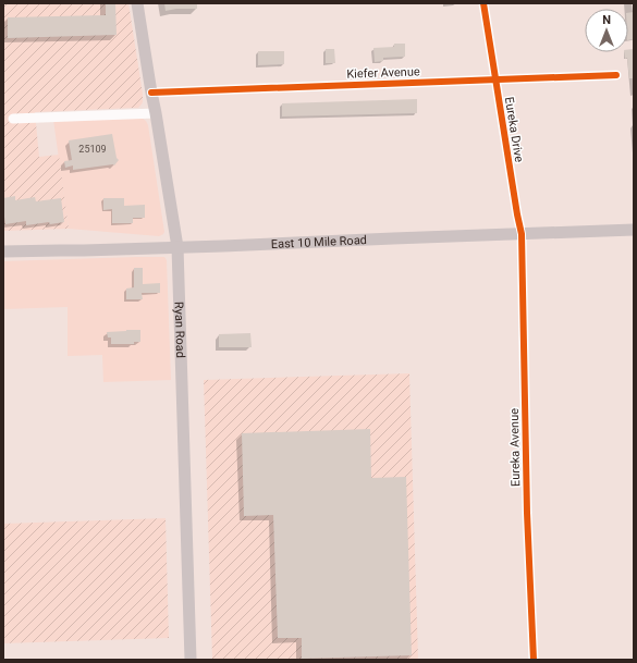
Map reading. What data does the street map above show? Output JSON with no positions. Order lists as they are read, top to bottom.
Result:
{
  "streets": {
    "main road": ["East 10 Mile Road", "Ryan Road"],
    "street": ["Kiefer Avenue", "Eureka Drive", "Eureka Avenue"]
  },
  "crossings": [
    ["Kiefer Avenue", "Eureka Drive"],
    ["Kiefer Avenue", "Ryan Road"],
    ["Eureka Drive", "East 10 Mile Road"],
    ["Eureka Drive", "Eureka Avenue"],
    ["East 10 Mile Road", "Ryan Road"],
    ["East 10 Mile Road", "Eureka Avenue"]
  ],
  "house_numbers": ["25109"],
  "north": "top"
}
